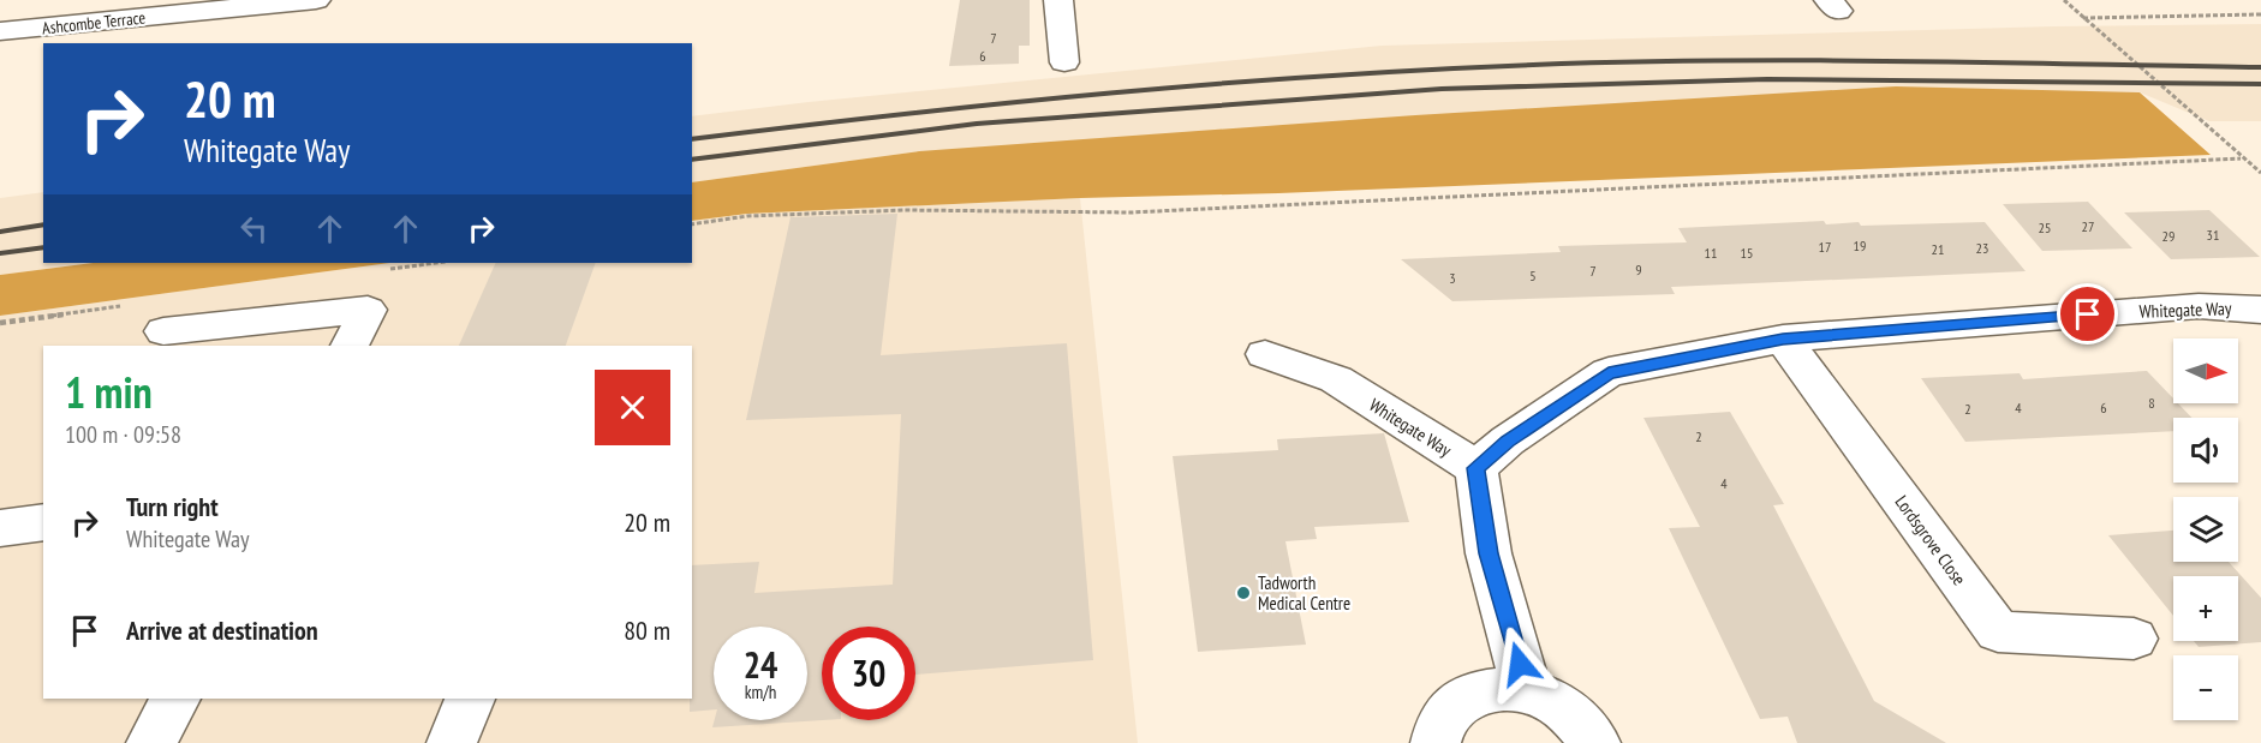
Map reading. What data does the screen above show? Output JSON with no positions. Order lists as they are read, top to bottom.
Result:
{
  "streets": {
    "street": ["Ashcombe Terrace", "Whitegate Way", "Lordsgrove Close"]
  },
  "crossings": [
    ["Whitegate Way", "Lordsgrove Close"]
  ],
  "places": ["Tadworth Medical Centre"],
  "house_numbers": [
    "7",
    "6",
    "27",
    "25",
    "31",
    "29",
    "19",
    "17",
    "23",
    "21",
    "11",
    "15",
    "9",
    "7",
    "5",
    "3",
    "8",
    "4",
    "6",
    "2",
    "2",
    "4"
  ],
  "north": "right",
  "page": {
    "turn": ["20 m", "Whitegate Way"],
    "map_buttons": ["+", "−"],
    "heading": ["1 min", "100 m · 09:58"],
    "list": [
      {
        "name": "Turn right",
        "note": "Whitegate Way",
        "value": "20 m"
      },
      {
        "name": "Arrive at destination",
        "value": "80 m"
      }
    ],
    "speed": "24 km/h",
    "limit": "30"
  }
}
